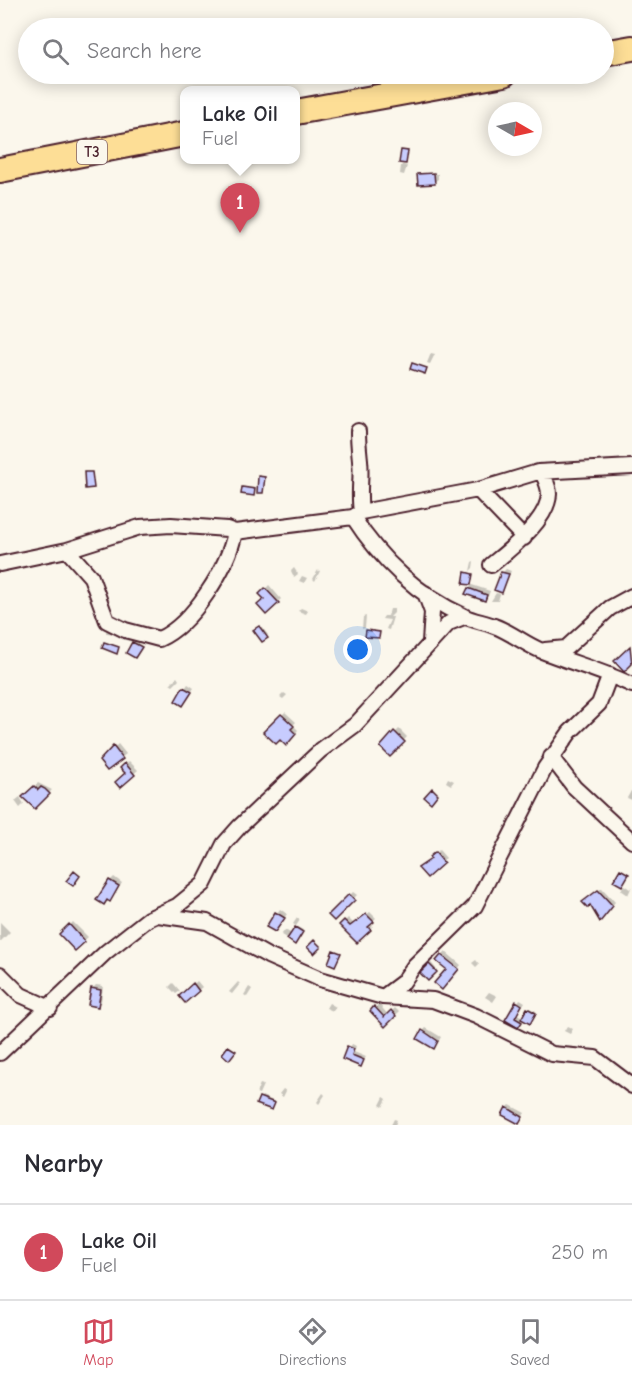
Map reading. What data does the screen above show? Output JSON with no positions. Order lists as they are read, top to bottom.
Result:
{
  "streets": {
    "highway": ["T3"]
  },
  "north": "right",
  "page": {
    "search": "Search here",
    "popup": ["Lake Oil", "Fuel"],
    "pins": "1",
    "heading": "Nearby",
    "list": [
      {
        "mark": "1",
        "name": "Lake Oil",
        "note": "Fuel",
        "value": "250 m"
      }
    ],
    "nav": ["Map", "Directions", "Saved"]
  }
}
